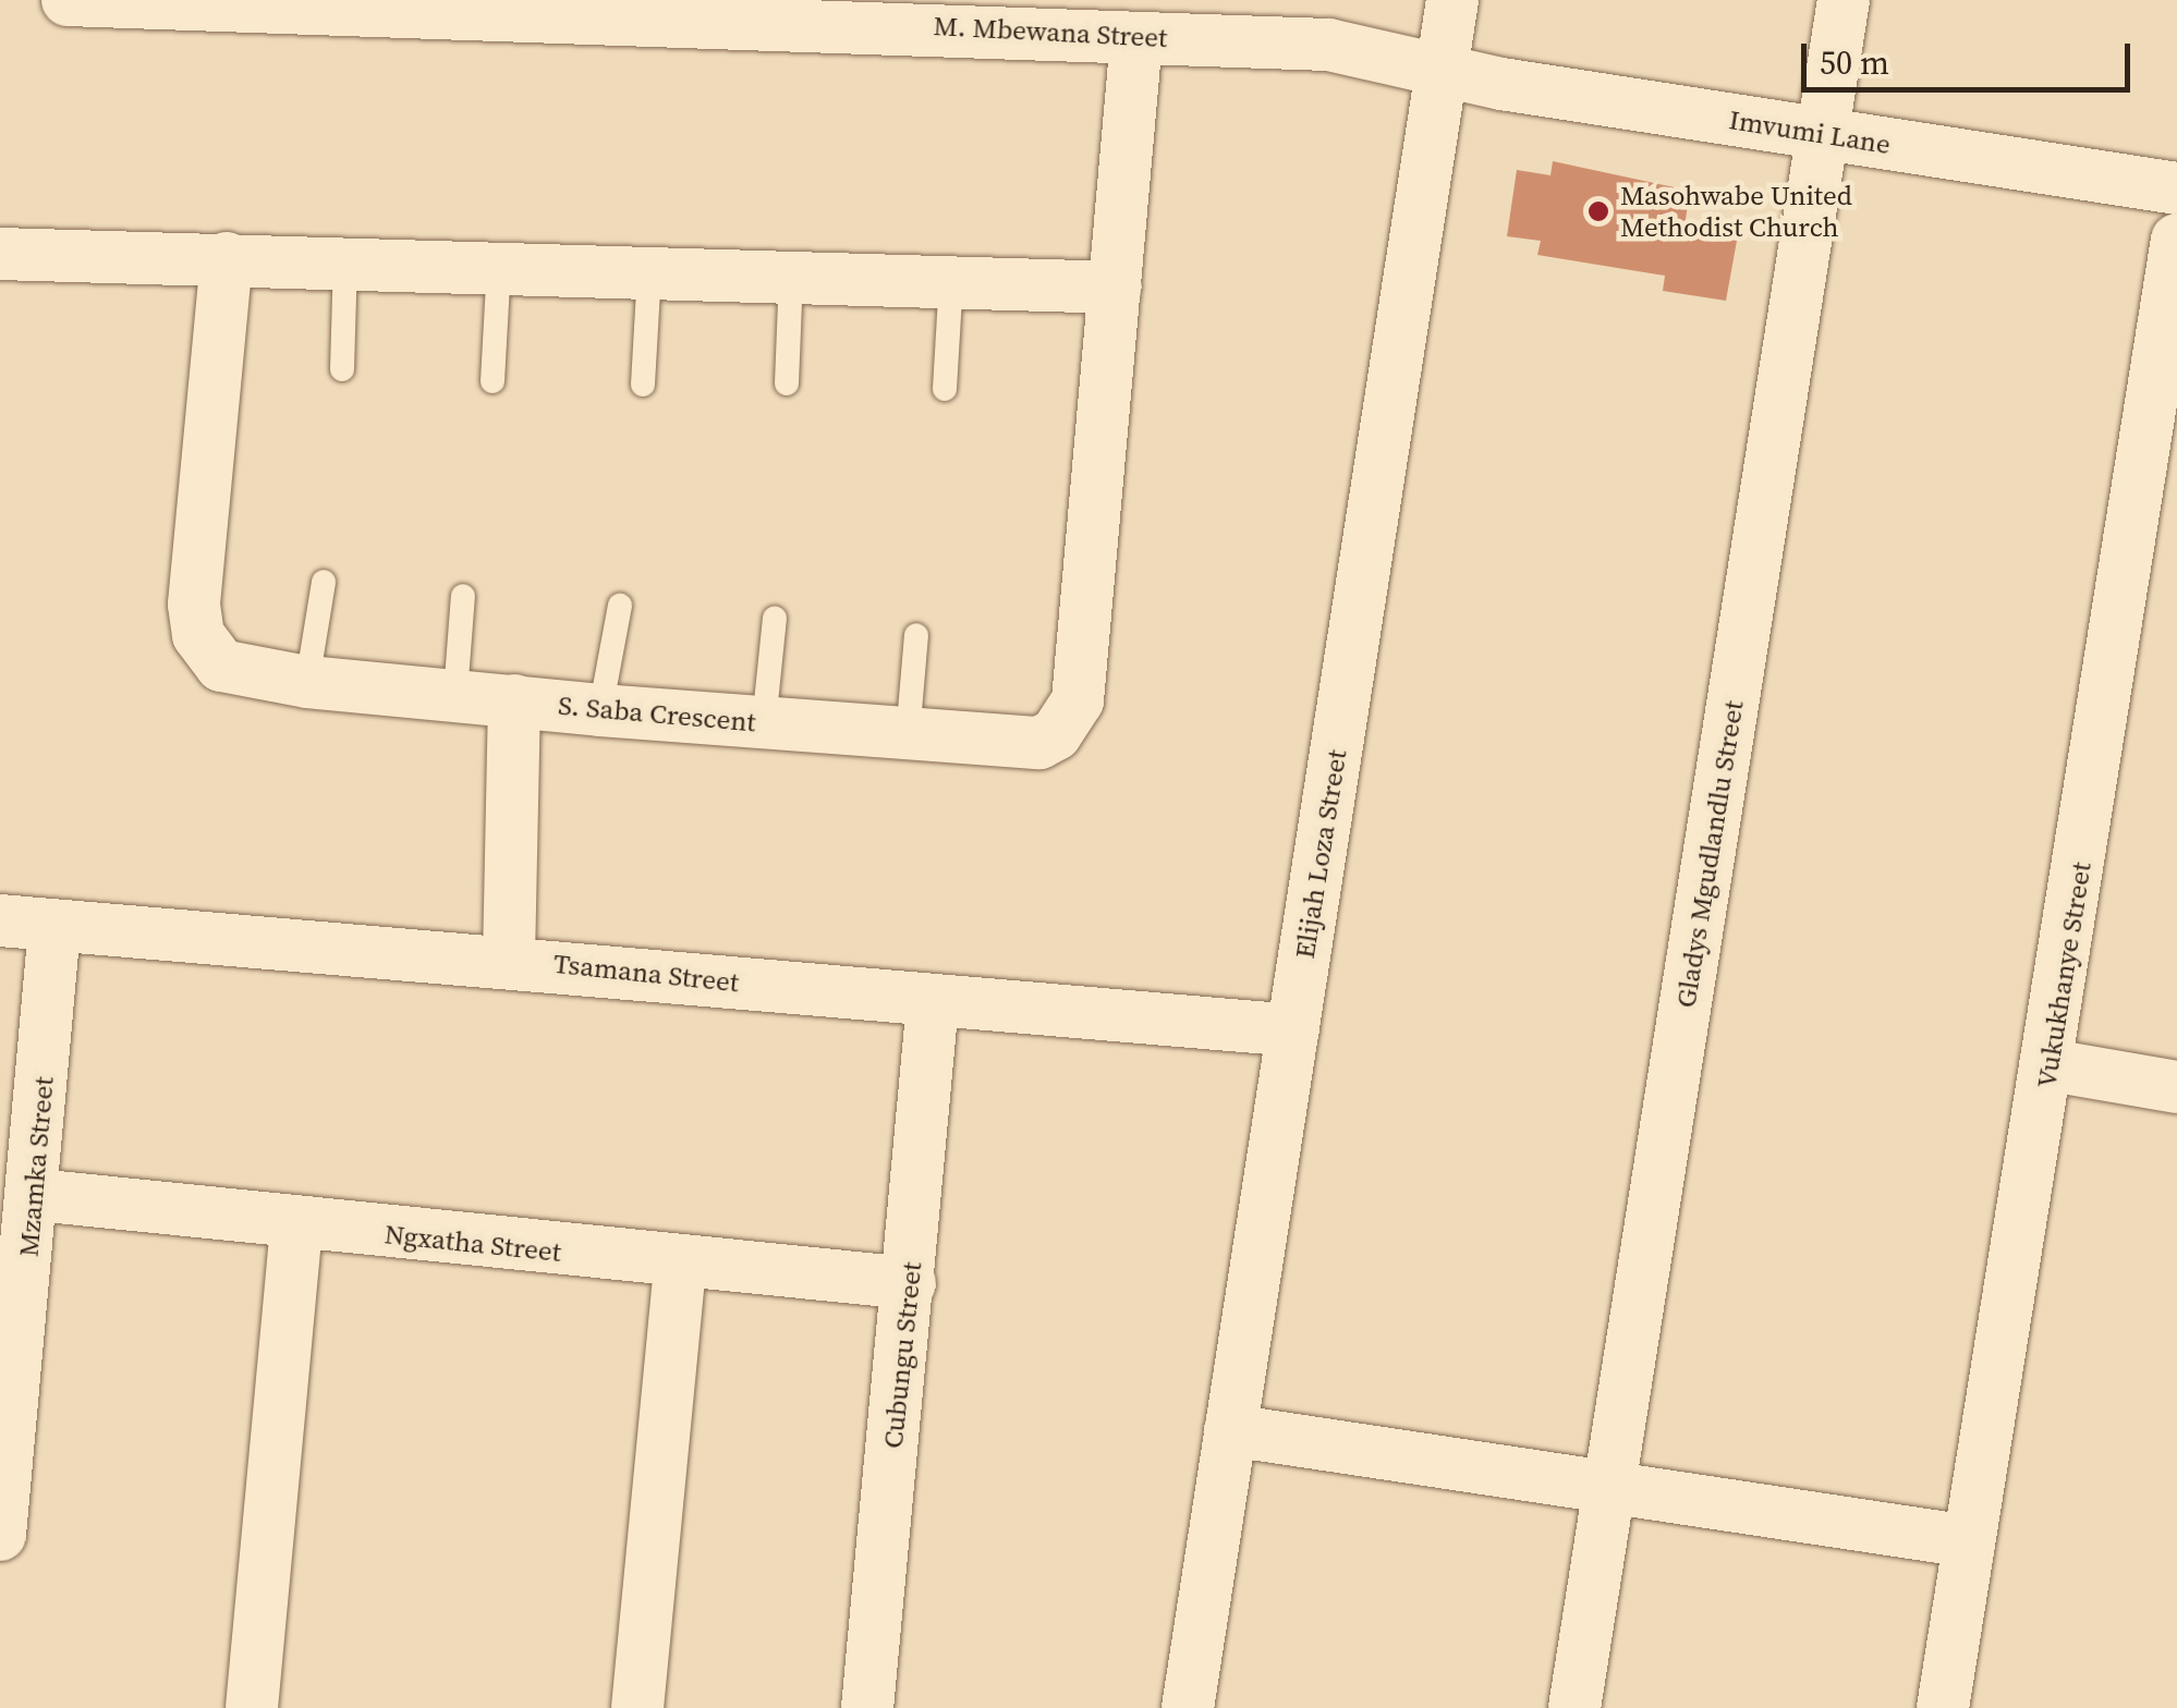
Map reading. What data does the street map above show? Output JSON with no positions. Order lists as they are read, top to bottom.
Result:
{
  "streets": {
    "street": [
      "M. Mbewana Street",
      "Imvumi Lane",
      "S. Saba Crescent",
      "Elijah Loza Street",
      "Gladys Mgudlandlu Street",
      "Tsamana Street",
      "Vukukhanye Street",
      "Mzamka Street",
      "Ngxatha Street",
      "Cubungu Street"
    ]
  },
  "crossings": [
    ["M. Mbewana Street", "Imvumi Lane"],
    ["M. Mbewana Street", "S. Saba Crescent"],
    ["M. Mbewana Street", "Elijah Loza Street"],
    ["Imvumi Lane", "Elijah Loza Street"],
    ["Imvumi Lane", "Gladys Mgudlandlu Street"],
    ["Elijah Loza Street", "Tsamana Street"],
    ["Tsamana Street", "Mzamka Street"],
    ["Tsamana Street", "Cubungu Street"],
    ["Mzamka Street", "Ngxatha Street"],
    ["Ngxatha Street", "Cubungu Street"]
  ],
  "places": ["Masohwabe United Methodist Church"],
  "scale_bar": "50 m"
}
